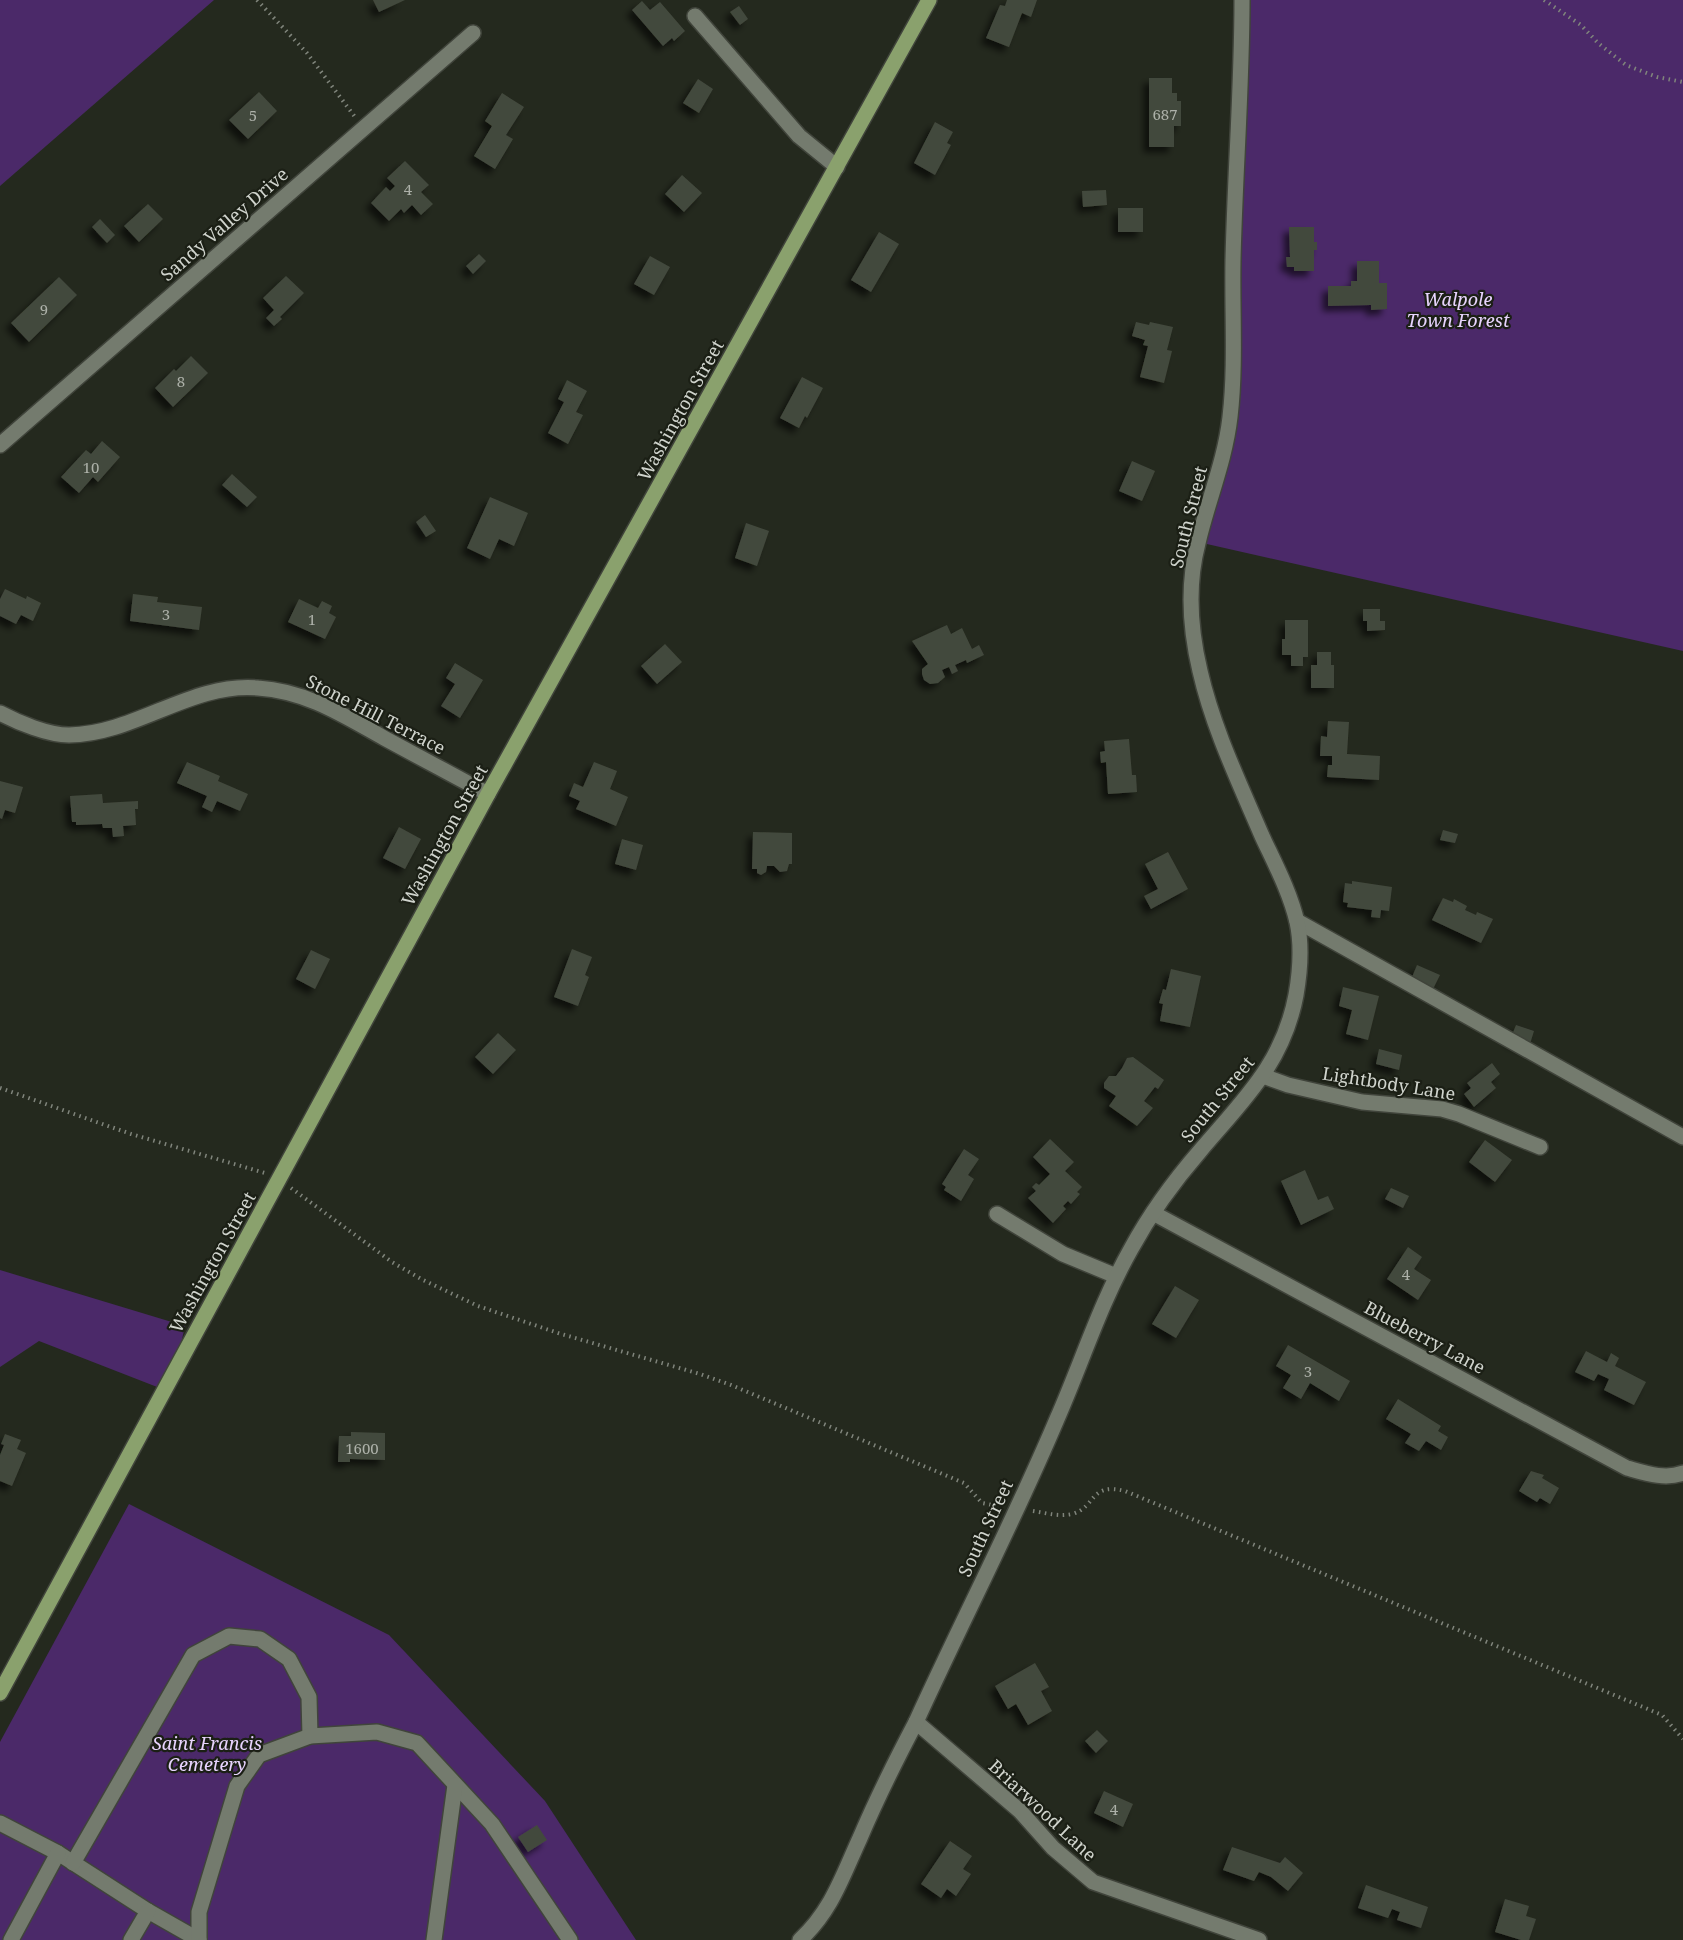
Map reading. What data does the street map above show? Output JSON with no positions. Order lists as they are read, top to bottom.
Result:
{
  "streets": {
    "main road": ["Washington Street"],
    "street": [
      "Sandy Valley Drive",
      "South Street",
      "Stone Hill Terrace",
      "Lightbody Lane",
      "Blueberry Lane",
      "Briarwood Lane"
    ]
  },
  "crossings": [
    ["Washington Street", "Stone Hill Terrace"],
    ["South Street", "Lightbody Lane"],
    ["South Street", "Blueberry Lane"],
    ["South Street", "Briarwood Lane"]
  ],
  "parks": ["Walpole Town Forest", "Saint Francis Cemetery"],
  "house_numbers": [
    "687",
    "5",
    "4",
    "9",
    "8",
    "10",
    "3",
    "1",
    "4",
    "3",
    "1600",
    "4"
  ]
}
